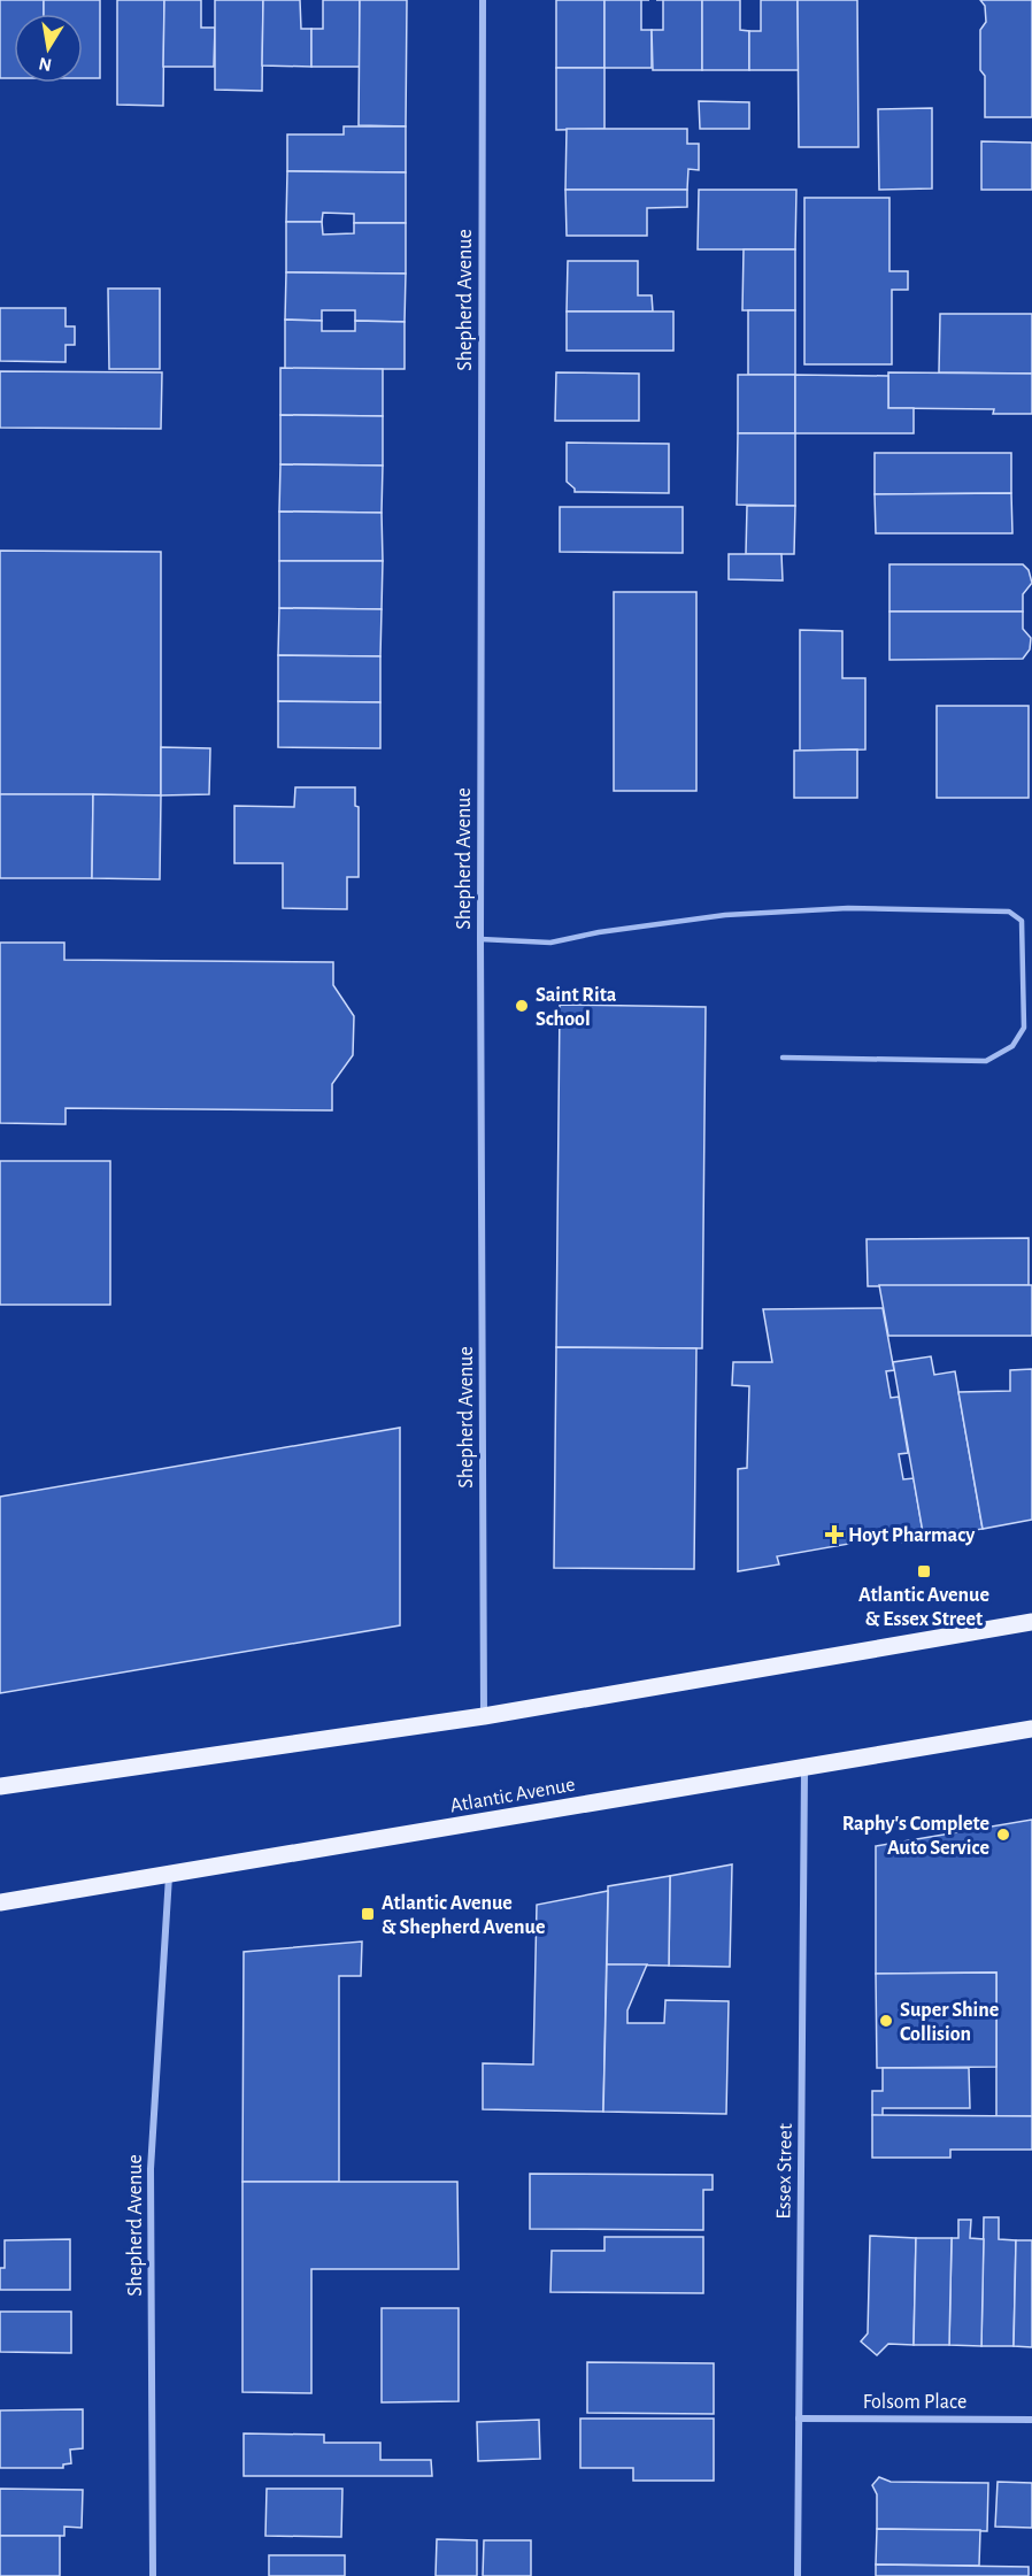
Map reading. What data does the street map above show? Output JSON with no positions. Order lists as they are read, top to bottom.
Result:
{
  "streets": {
    "main road": ["Atlantic Avenue"],
    "street": ["Shepherd Avenue", "Essex Street", "Folsom Place"]
  },
  "crossings": [
    ["Shepherd Avenue", "Atlantic Avenue"],
    ["Atlantic Avenue", "Essex Street"],
    ["Essex Street", "Folsom Place"]
  ],
  "places": {
    "other": ["Saint Rita School", "Raphy's Complete Auto Service", "Super Shine Collision"],
    "health": ["Hoyt Pharmacy"],
    "transit": ["Atlantic Avenue & Essex Street", "Atlantic Avenue & Shepherd Avenue"]
  },
  "north": "bottom"
}
